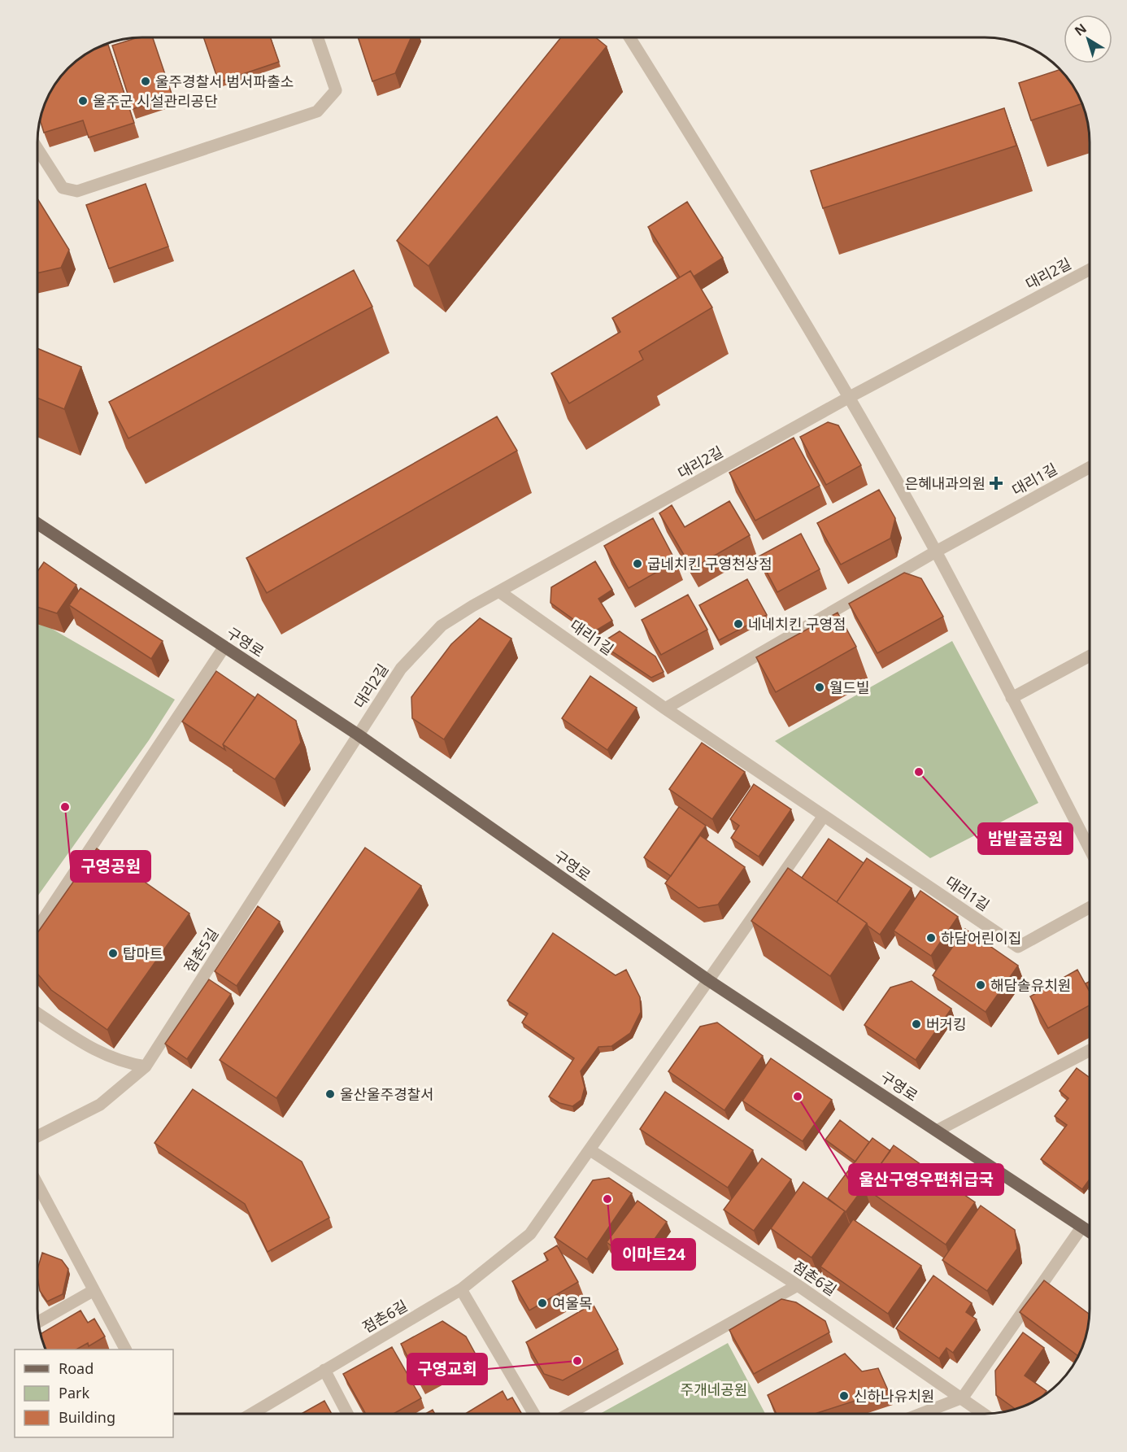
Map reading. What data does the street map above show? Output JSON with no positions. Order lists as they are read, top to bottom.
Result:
{
  "streets": {
    "main road": ["구영로"],
    "street": [
      "대리2길",
      "대리1길",
      "점촌5길",
      "점촌6길"
    ]
  },
  "crossings": [
    ["대리2길", "대리1길"],
    ["대리2길", "구영로"],
    ["대리2길", "점촌5길"],
    ["구영로", "점촌5길"],
    ["구영로", "점촌6길"]
  ],
  "parks": ["주개네공원"],
  "places": {
    "other": [
      "울주경찰서 범서파출소",
      "울주군 시설관리공단",
      "굽네치킨 구영천상점",
      "네네치킨 구영점",
      "월드빌",
      "밤밭골공원",
      "구영공원",
      "하담어린이집",
      "탑마트",
      "해담솔유치원",
      "버거킹",
      "울산울주경찰서",
      "울산구영우편취급국",
      "이마트24",
      "여울목",
      "구영교회",
      "신하나유치원"
    ],
    "health": ["은혜내과의원"]
  },
  "legend": ["Road", "Park", "Building"],
  "north": "top left"
}
